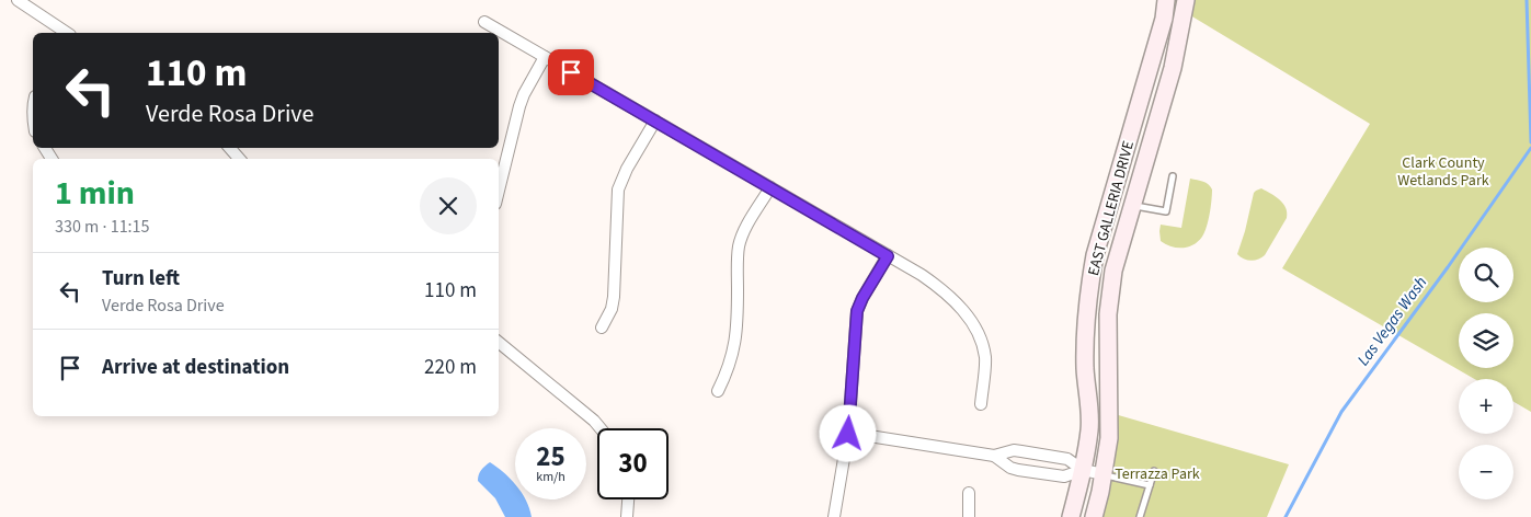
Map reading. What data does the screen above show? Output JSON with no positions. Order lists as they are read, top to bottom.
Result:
{
  "streets": {
    "main road": ["EAST GALLERIA DRIVE"]
  },
  "water": ["Las Vegas Wash"],
  "parks": ["Clark County Wetlands Park", "Terrazza Park"],
  "page": {
    "turn": ["110 m", "Verde Rosa Drive"],
    "heading": ["1 min", "330 m · 11:15"],
    "map_buttons": ["+", "−"],
    "list": [
      {
        "name": "Turn left",
        "note": "Verde Rosa Drive",
        "value": "110 m"
      },
      {
        "name": "Arrive at destination",
        "value": "220 m"
      }
    ],
    "speed": "25 km/h",
    "limit": "30"
  }
}
